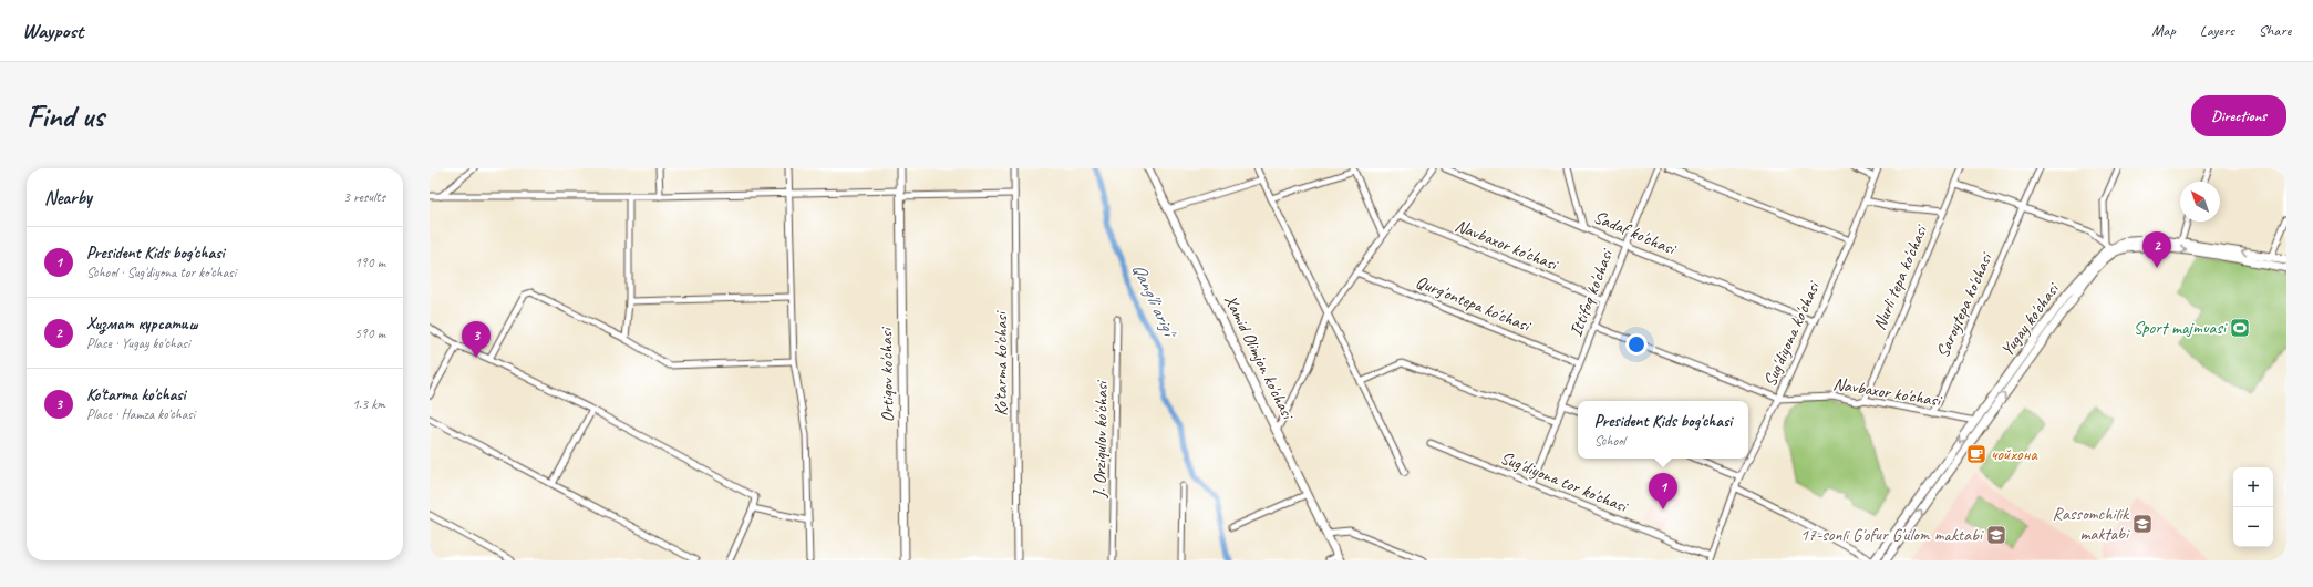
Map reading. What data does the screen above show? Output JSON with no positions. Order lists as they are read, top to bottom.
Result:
{
  "streets": {
    "main road": ["Yugay ko'chasi", "Xamid Olimjon ko'chasi", "Ortiqov ko'chasi"],
    "street": [
      "Sadaf ko'chasi",
      "Navbaxor ko'chasi",
      "Nurli tepa ko'chasi",
      "Ittifoq ko'chasi",
      "Qurg'ontepa ko'chasi",
      "Saroytepa ko'chasi",
      "Sug'diyona ko'chasi",
      "Ko'tarma ko'chasi",
      "J. Orziqulov ko'chasi",
      "Sug'diyona tor ko'chasi"
    ]
  },
  "crossings": [
    ["Sadaf ko'chasi", "Ittifoq ko'chasi"],
    ["Sadaf ko'chasi", "Sug'diyona ko'chasi"],
    ["Navbaxor ko'chasi", "Nurli tepa ko'chasi"],
    ["Navbaxor ko'chasi", "Ittifoq ko'chasi"],
    ["Navbaxor ko'chasi", "Saroytepa ko'chasi"],
    ["Navbaxor ko'chasi", "Yugay ko'chasi"],
    ["Navbaxor ko'chasi", "Sug'diyona ko'chasi"],
    ["Ittifoq ko'chasi", "Qurg'ontepa ko'chasi"],
    ["Ittifoq ko'chasi", "Sug'diyona tor ko'chasi"],
    ["Sug'diyona ko'chasi", "Sug'diyona tor ko'chasi"]
  ],
  "water": ["Qang'li arig'i"],
  "places": {
    "sports": ["Sport majmuasi"],
    "cafe": ["чойхона"],
    "school or university": ["Rassomchilik maktabi", "17-sonli G'ofur G'ulom maktabi"]
  },
  "north": "top left",
  "page": {
    "header": "Waypost",
    "nav": ["Map", "Layers", "Share"],
    "buttons": "Directions",
    "title": "Find us",
    "heading": ["Nearby", "3 results"],
    "list": [
      {
        "mark": "1",
        "name": "President Kids bog'chasi",
        "note": "School · Sug'diyona tor ko'chasi",
        "value": "190 m"
      },
      {
        "mark": "2",
        "name": "Хизмат курсатиш",
        "note": "Place · Yugay ko'chasi",
        "value": "590 m"
      },
      {
        "mark": "3",
        "name": "Ko'tarma ko'chasi",
        "note": "Place · Hamza ko'chasi",
        "value": "1.3 km"
      }
    ],
    "pins": ["2", "3", "1"],
    "popup": ["President Kids bog'chasi", "School"],
    "map_buttons": ["+", "−"]
  }
}
